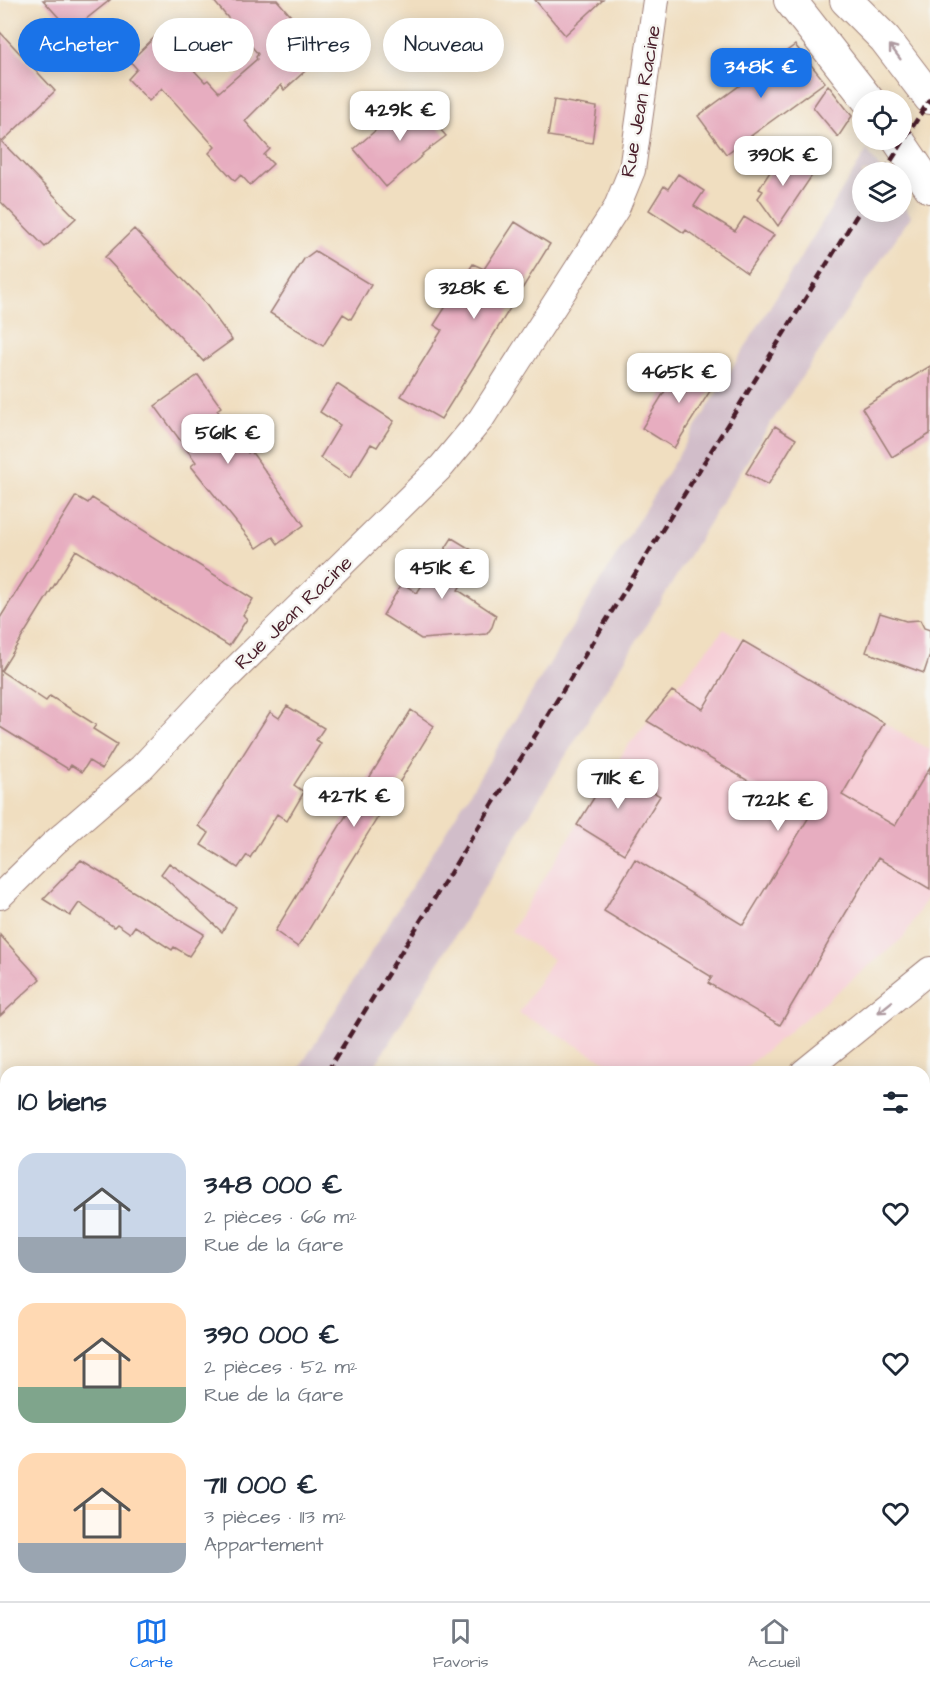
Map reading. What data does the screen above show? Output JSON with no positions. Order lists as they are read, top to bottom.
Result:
{
  "streets": {
    "street": ["Rue Jean Racine"]
  },
  "page": {
    "chip": [
      "Acheter",
      "Louer",
      "Filtres",
      "Nouveau"
    ],
    "price": [
      "348K €",
      "429K €",
      "390K €",
      "328K €",
      "465K €",
      "561K €",
      "451K €",
      "711K €",
      "427K €",
      "722K €"
    ],
    "heading": "10 biens",
    "list": [
      {
        "name": "348 000 €",
        "note": "2 pièces · 66 m² · Rue de la Gare"
      },
      {
        "name": "390 000 €",
        "note": "2 pièces · 52 m² · Rue de la Gare"
      },
      {
        "name": "711 000 €",
        "note": "3 pièces · 113 m² · Appartement"
      }
    ],
    "tabs": ["Carte", "Favoris", "Accueil"]
  }
}
